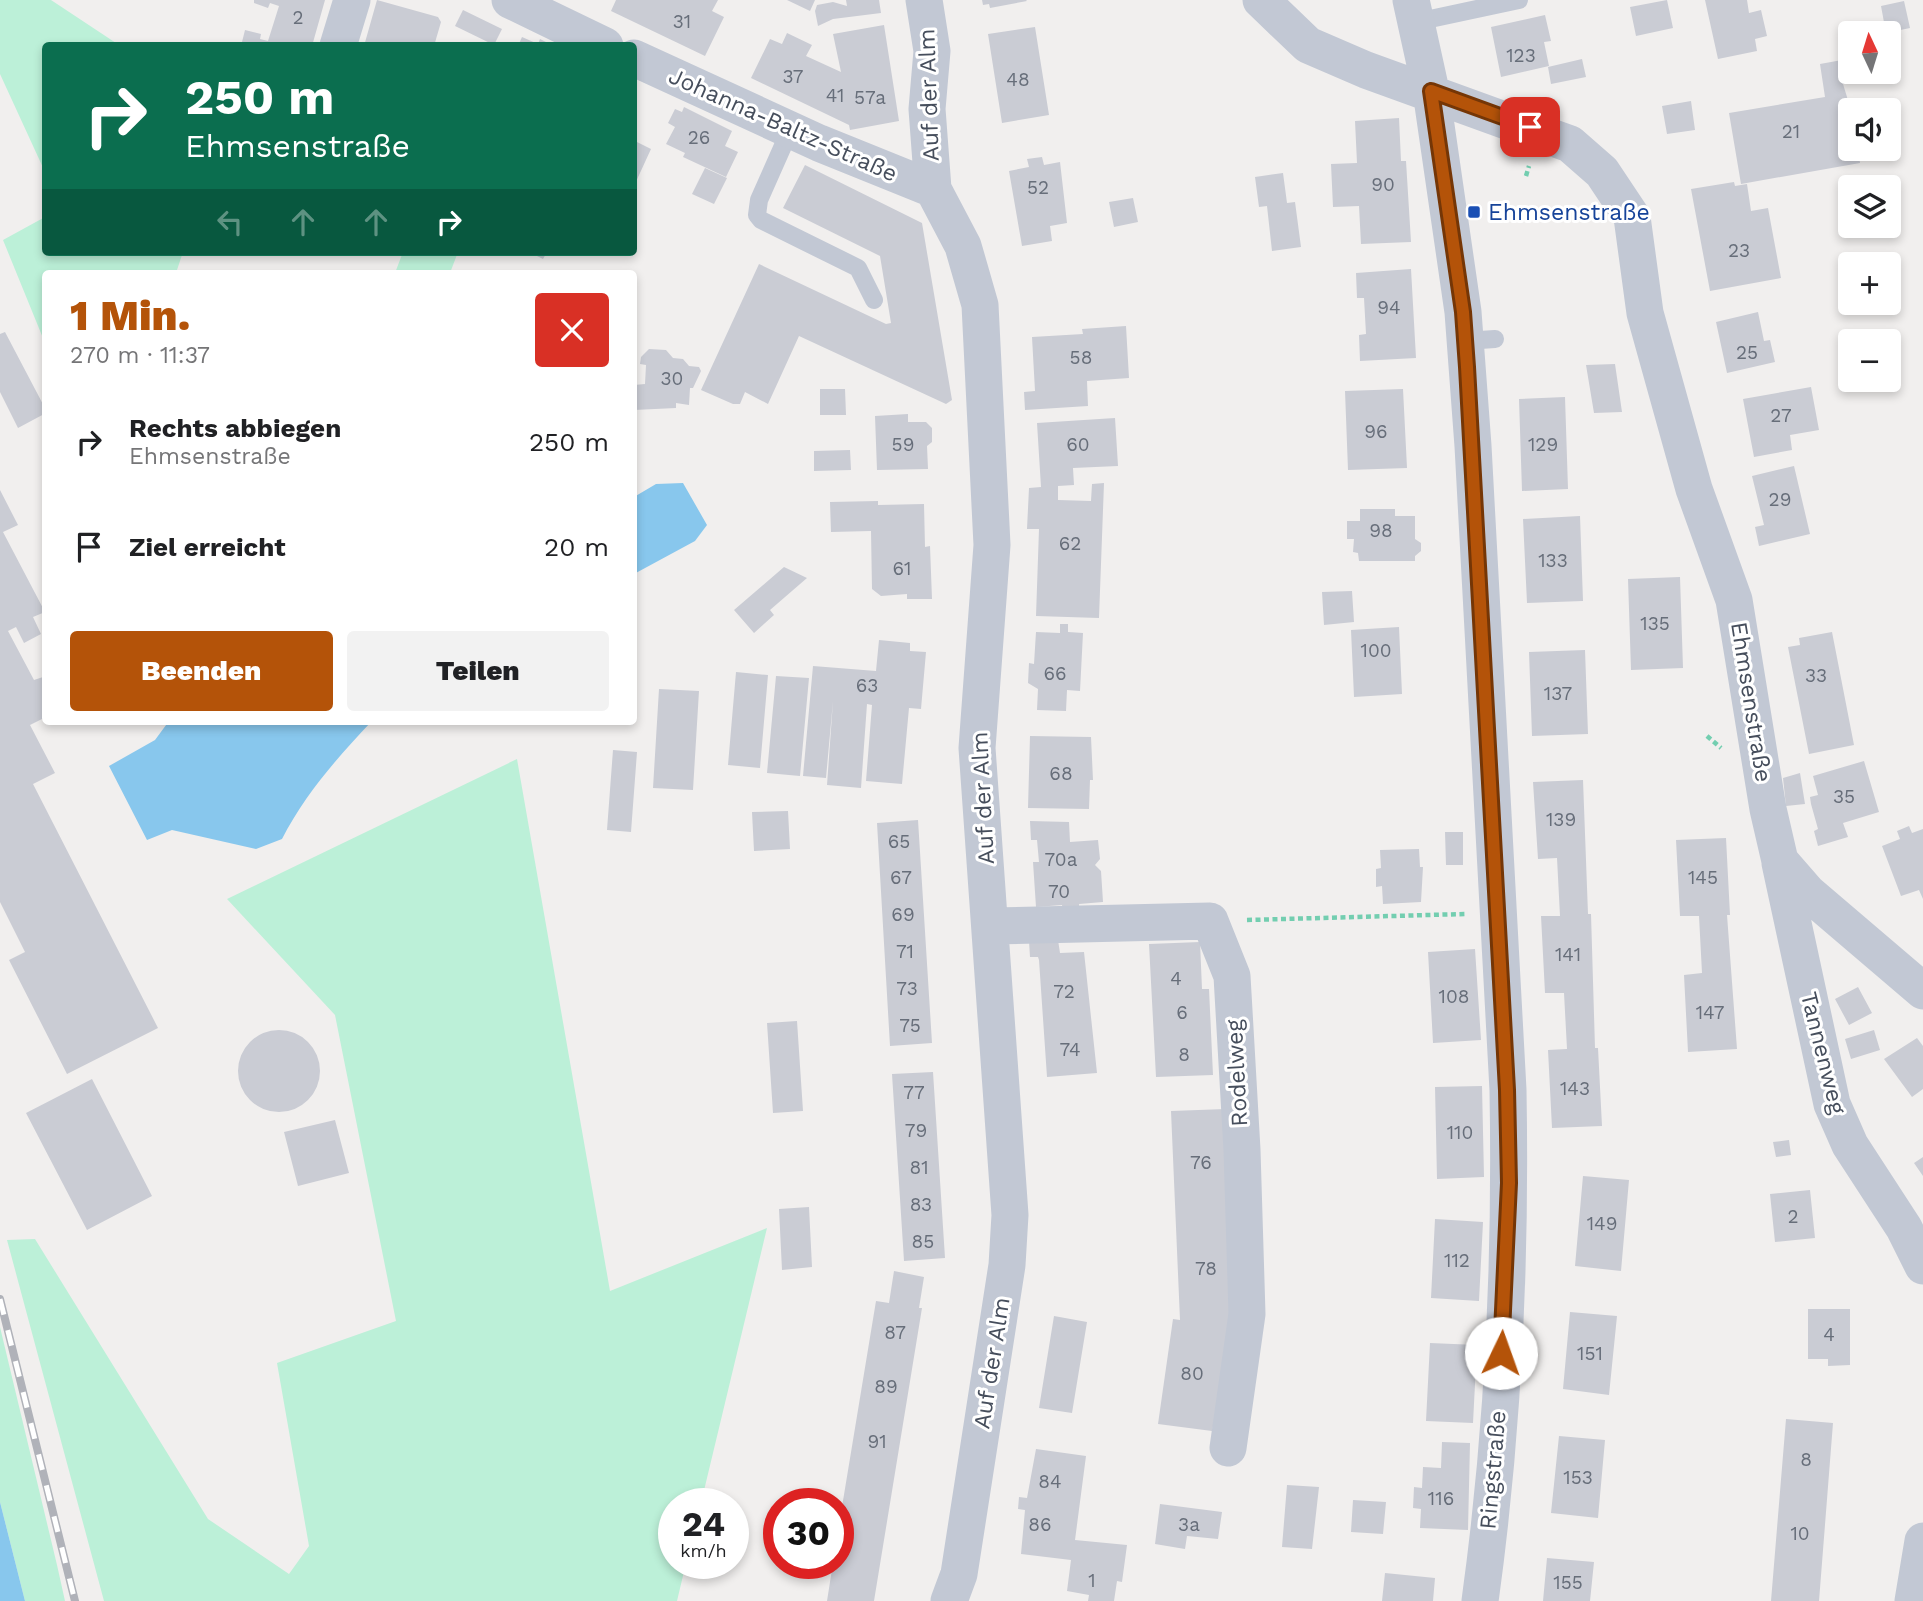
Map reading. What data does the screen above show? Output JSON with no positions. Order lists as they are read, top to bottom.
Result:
{
  "streets": {
    "street": [
      "Auf der Alm",
      "Johanna-Baltz-Straße",
      "Ehmsenstraße",
      "Tannenweg",
      "Rodelweg",
      "Ringstraße"
    ]
  },
  "crossings": [
    ["Auf der Alm", "Johanna-Baltz-Straße"],
    ["Auf der Alm", "Rodelweg"],
    ["Ehmsenstraße", "Tannenweg"],
    ["Ehmsenstraße", "Ringstraße"]
  ],
  "places": {
    "transit": ["Ehmsenstraße"]
  },
  "house_numbers": [
    "2",
    "31",
    "123",
    "37",
    "48",
    "41",
    "57a",
    "21",
    "26",
    "90",
    "52",
    "23",
    "94",
    "25",
    "58",
    "30",
    "27",
    "96",
    "59",
    "60",
    "129",
    "29",
    "98",
    "62",
    "133",
    "61",
    "135",
    "100",
    "66",
    "33",
    "63",
    "137",
    "68",
    "35",
    "139",
    "65",
    "70a",
    "67",
    "145",
    "70",
    "69",
    "71",
    "141",
    "4",
    "73",
    "72",
    "108",
    "6",
    "147",
    "75",
    "74",
    "8",
    "143",
    "77",
    "79",
    "110",
    "76",
    "81",
    "83",
    "2",
    "149",
    "85",
    "112",
    "78",
    "87",
    "4",
    "151",
    "80",
    "89",
    "91",
    "8",
    "153",
    "84",
    "116",
    "86",
    "3a",
    "10",
    "1",
    "155"
  ],
  "north": "top",
  "page": {
    "map_buttons": ["+", "−"],
    "turn": ["250 m", "Ehmsenstraße"],
    "heading": ["1 Min.", "270 m · 11:37"],
    "list": [
      {
        "name": "Rechts abbiegen",
        "note": "Ehmsenstraße",
        "value": "250 m"
      },
      {
        "name": "Ziel erreicht",
        "value": "20 m"
      }
    ],
    "buttons": ["Beenden", "Teilen"],
    "speed": "24 km/h",
    "limit": "30"
  }
}
